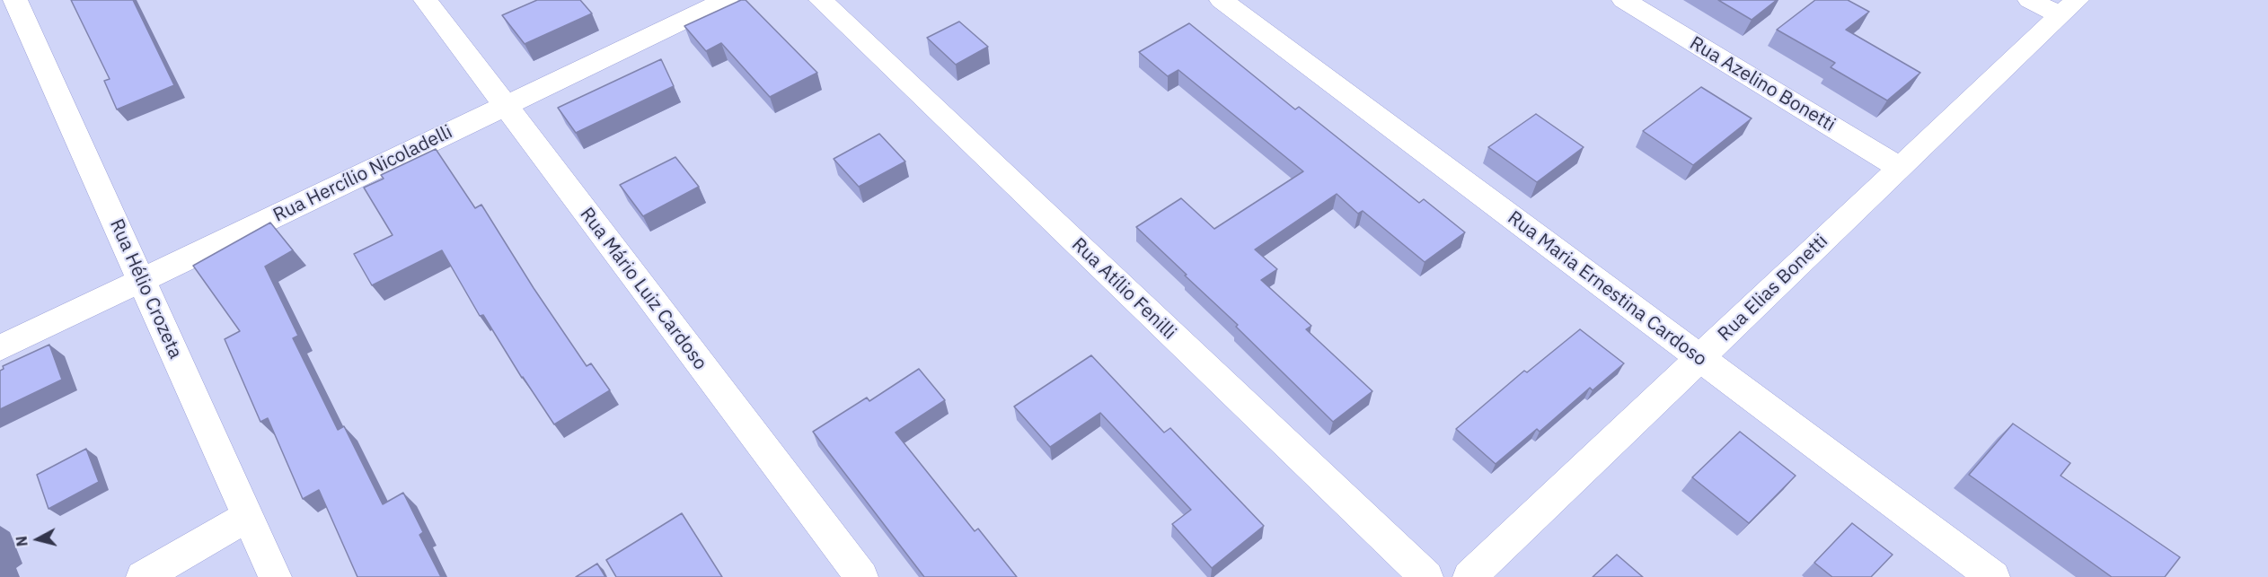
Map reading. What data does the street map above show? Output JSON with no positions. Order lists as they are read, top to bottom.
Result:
{
  "streets": {
    "street": [
      "Rua Azelino Bonetti",
      "Rua Hercílio Nicoladelli",
      "Rua Elias Bonetti",
      "Rua Hélio Crozeta",
      "Rua Mário Luiz Cardoso",
      "Rua Atílio Fenilli",
      "Rua Maria Ernestina Cardoso"
    ]
  },
  "crossings": [
    ["Rua Azelino Bonetti", "Rua Elias Bonetti"],
    ["Rua Hercílio Nicoladelli", "Rua Hélio Crozeta"],
    ["Rua Hercílio Nicoladelli", "Rua Mário Luiz Cardoso"],
    ["Rua Elias Bonetti", "Rua Maria Ernestina Cardoso"]
  ],
  "north": "left"
}
